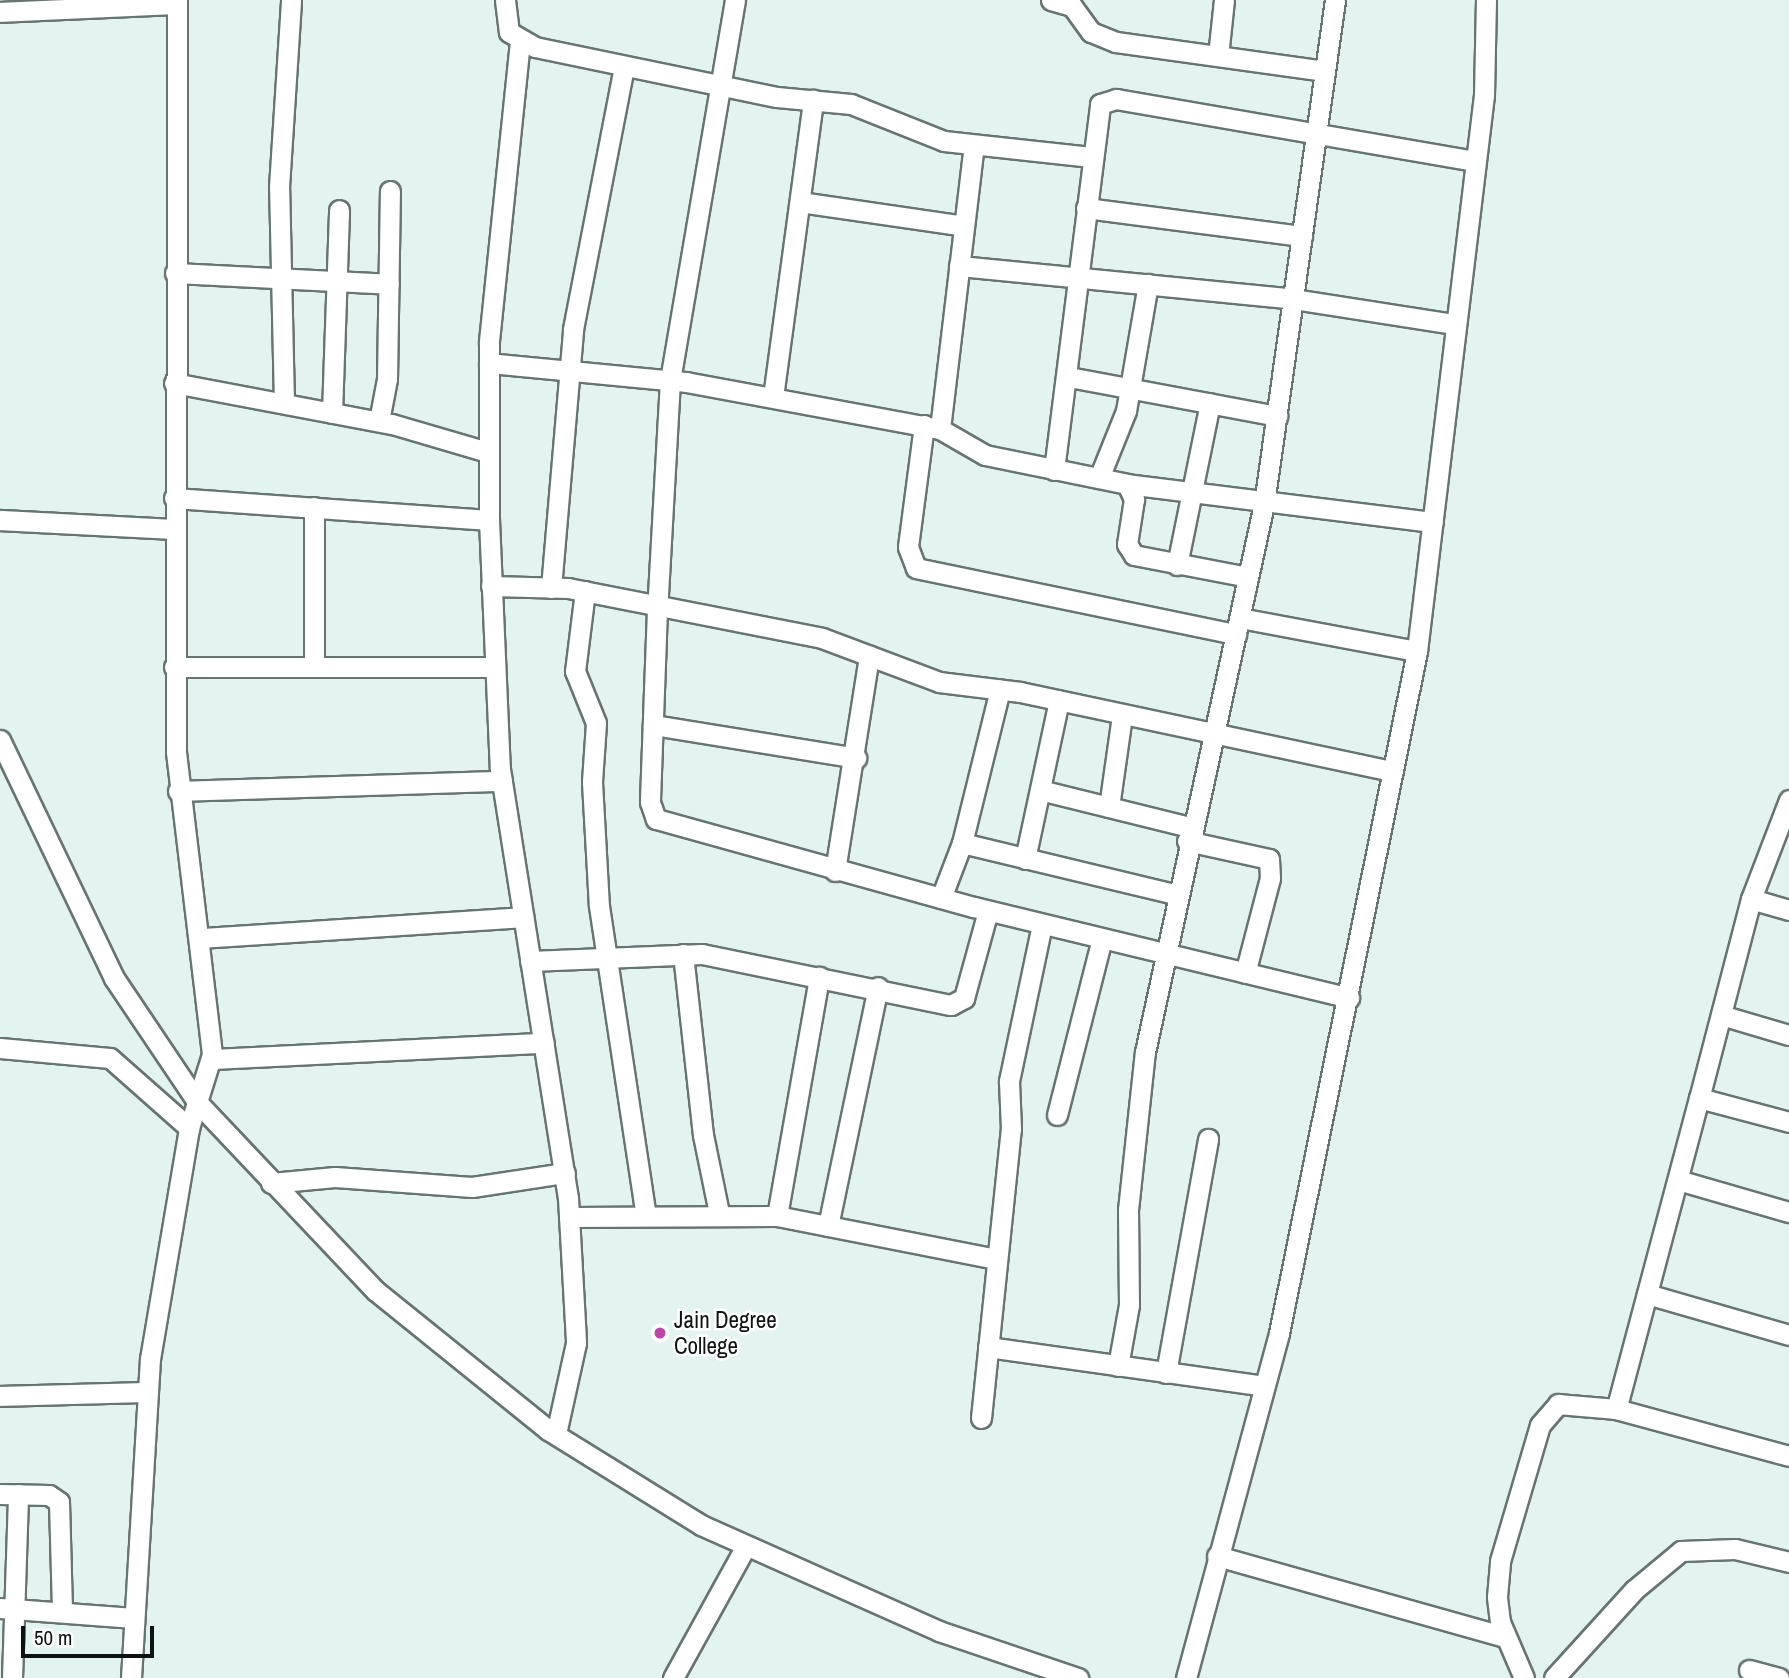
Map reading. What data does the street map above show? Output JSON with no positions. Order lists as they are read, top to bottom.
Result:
{
  "places": ["Jain Degree College"],
  "scale_bar": "50 m"
}
